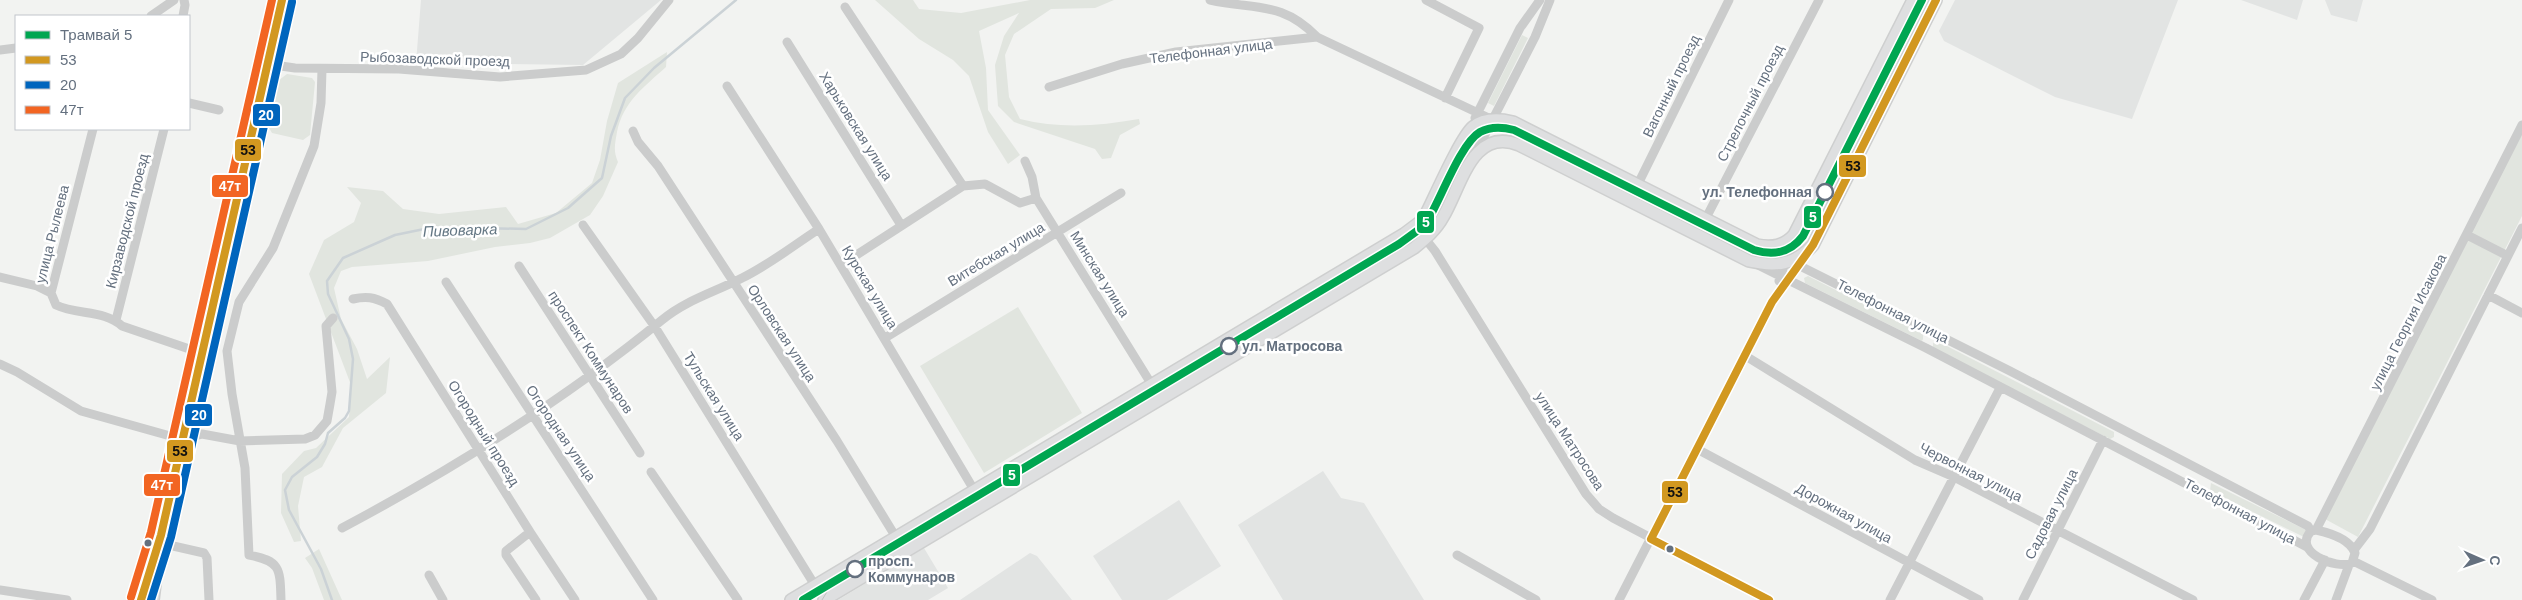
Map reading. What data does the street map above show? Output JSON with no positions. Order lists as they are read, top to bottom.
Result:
{
  "streets": {
    "main road": ["Телефонная улица"],
    "street": [
      "Рыбозаводской проезд",
      "Вагонный проезд",
      "Стрелочный проезд",
      "Харьковская улица",
      "Кирзаводской проезд",
      "улица Рылеева",
      "Витебская улица",
      "Минская улица",
      "Курская улица",
      "улица Георгия Исакова",
      "Орловская улица",
      "проспект Коммунаров",
      "Тульская улица",
      "Огородный проезд",
      "Огородная улица",
      "улица Матросова",
      "Червонная улица",
      "Дорожная улица",
      "Садовая улица"
    ]
  },
  "crossings": [
    ["Телефонная улица", "Вагонный проезд"],
    ["Телефонная улица", "Стрелочный проезд"],
    ["Телефонная улица", "улица Георгия Исакова"],
    ["Телефонная улица", "Садовая улица"],
    ["Витебская улица", "Минская улица"],
    ["Витебская улица", "Курская улица"],
    ["Червонная улица", "Садовая улица"]
  ],
  "water": ["Пивоварка"],
  "places": ["ул. Телефонная", "ул. Матросова", "просп. Коммунаров"],
  "lines": [
    "tram line 5",
    "transit line 53",
    "transit line 47т",
    "transit line 20"
  ],
  "legend": [
    "Трамвай 5",
    "53",
    "20",
    "47т"
  ],
  "north": "right"
}
